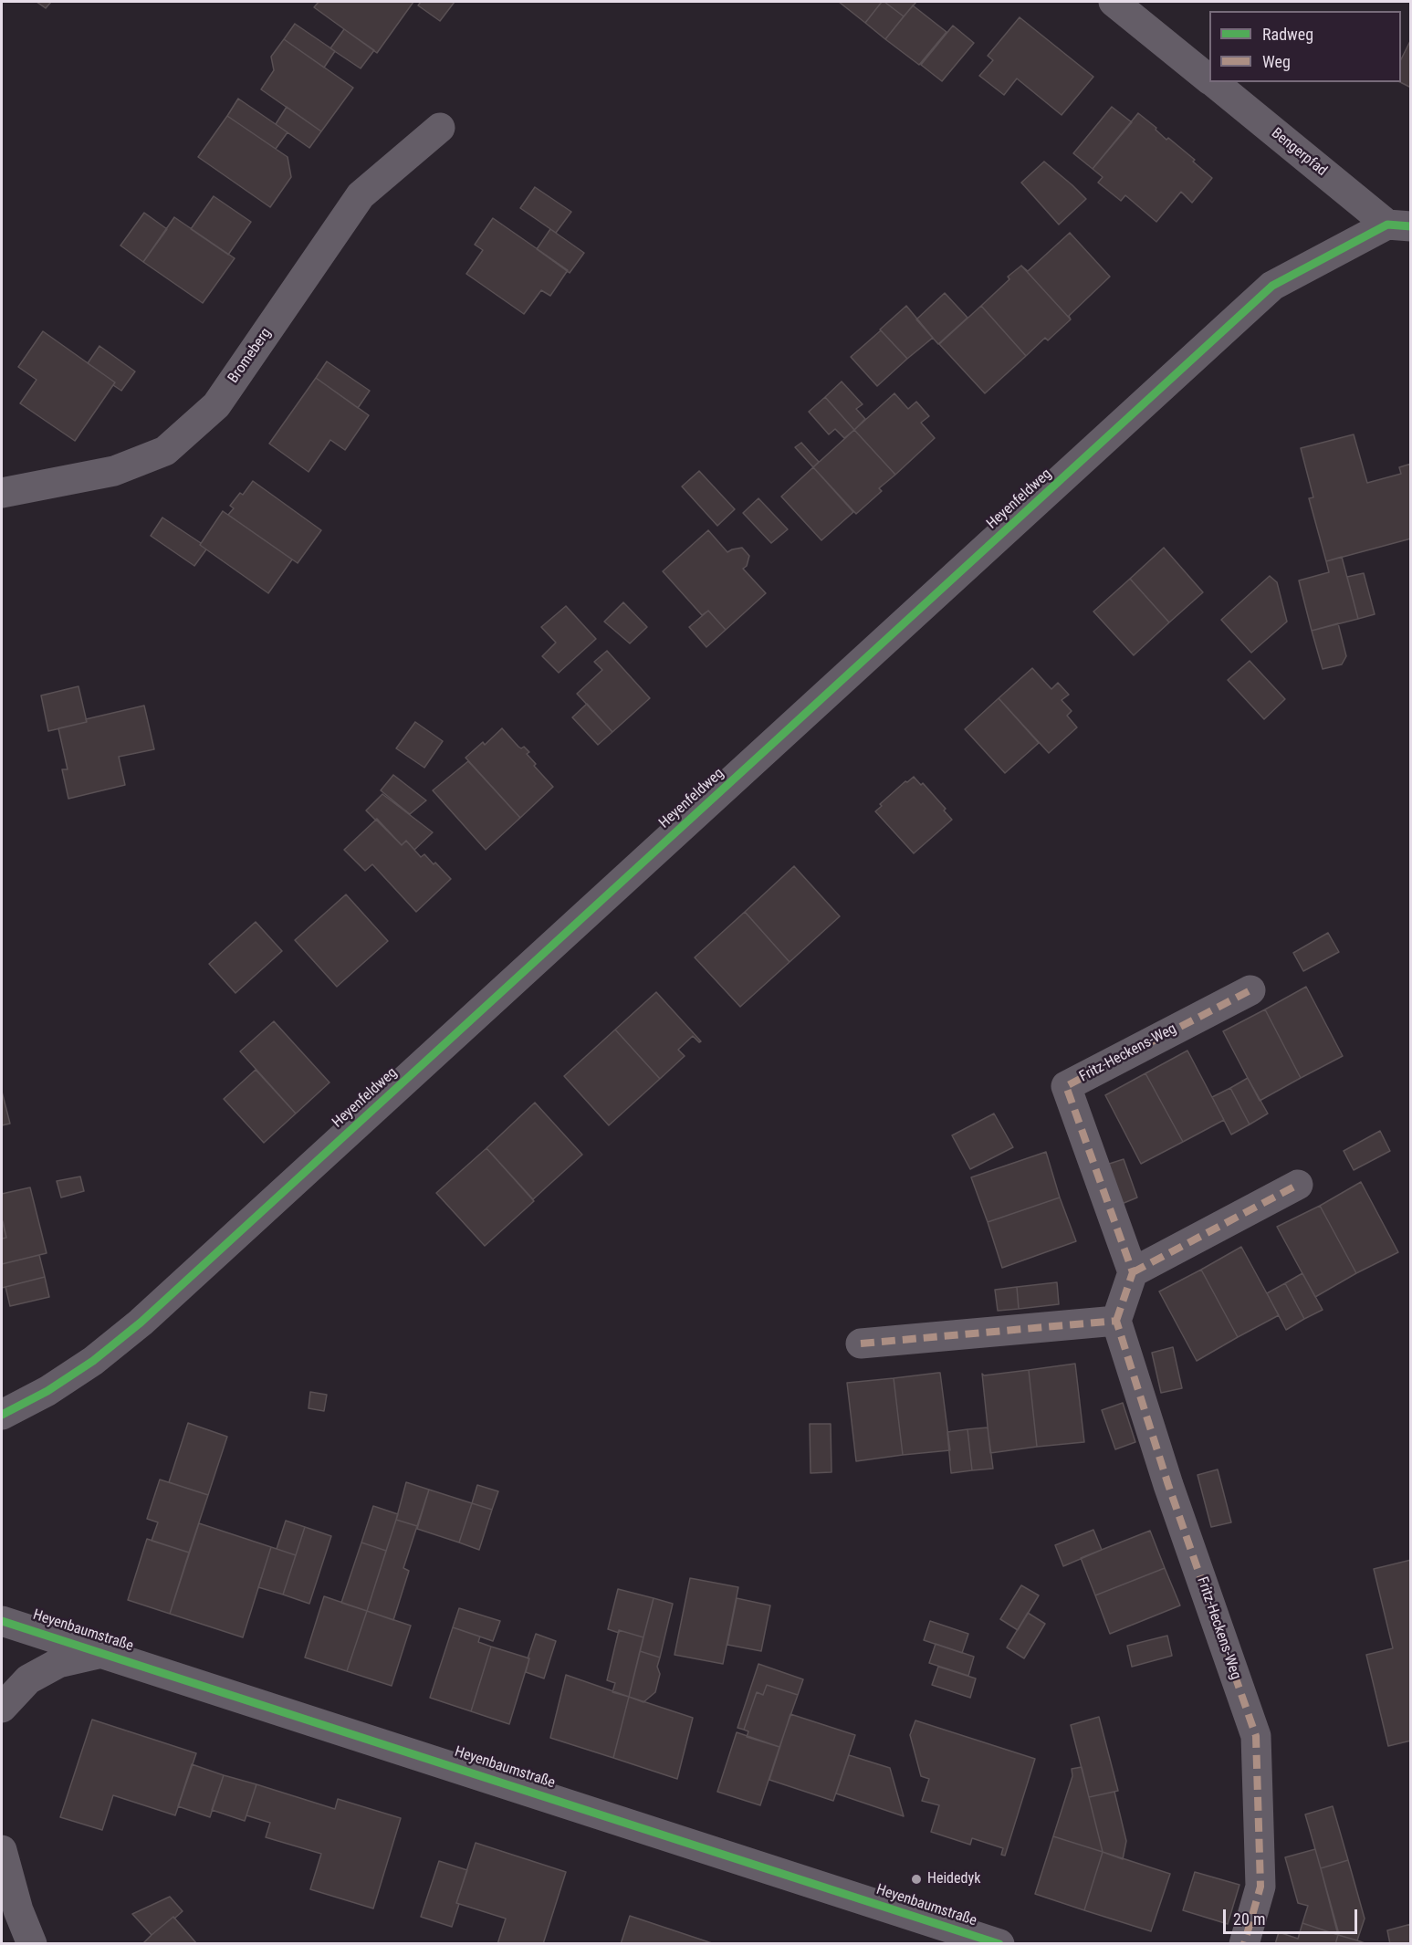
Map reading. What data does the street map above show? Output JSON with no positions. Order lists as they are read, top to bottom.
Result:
{
  "streets": {
    "street": [
      "Bengerpfad",
      "Bromeberg",
      "Heyenfeldweg",
      "Fritz-Heckens-Weg",
      "Heyenbaumstraße"
    ]
  },
  "crossings": [
    ["Bengerpfad", "Heyenfeldweg"]
  ],
  "places": ["Heidedyk"],
  "legend": ["Radweg", "Weg"],
  "scale_bar": "20 m"
}
